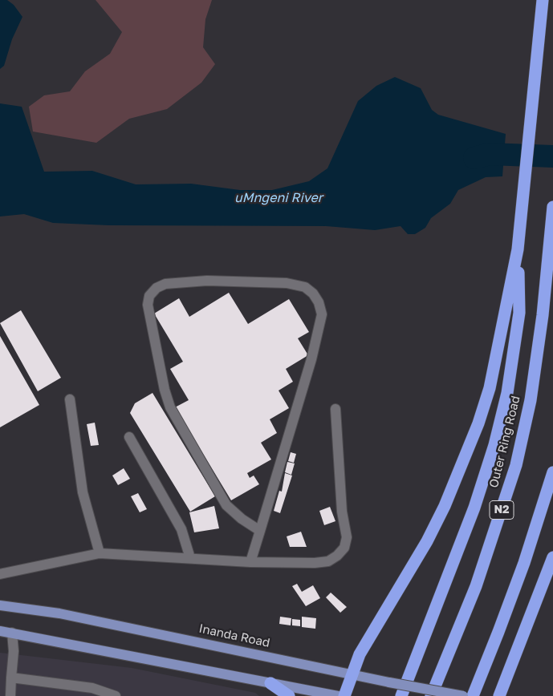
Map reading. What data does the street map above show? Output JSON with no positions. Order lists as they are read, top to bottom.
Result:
{
  "streets": {
    "highway": ["Outer Ring Road", "N2"],
    "main road": ["Inanda Road"]
  },
  "water": ["uMngeni River"]
}
